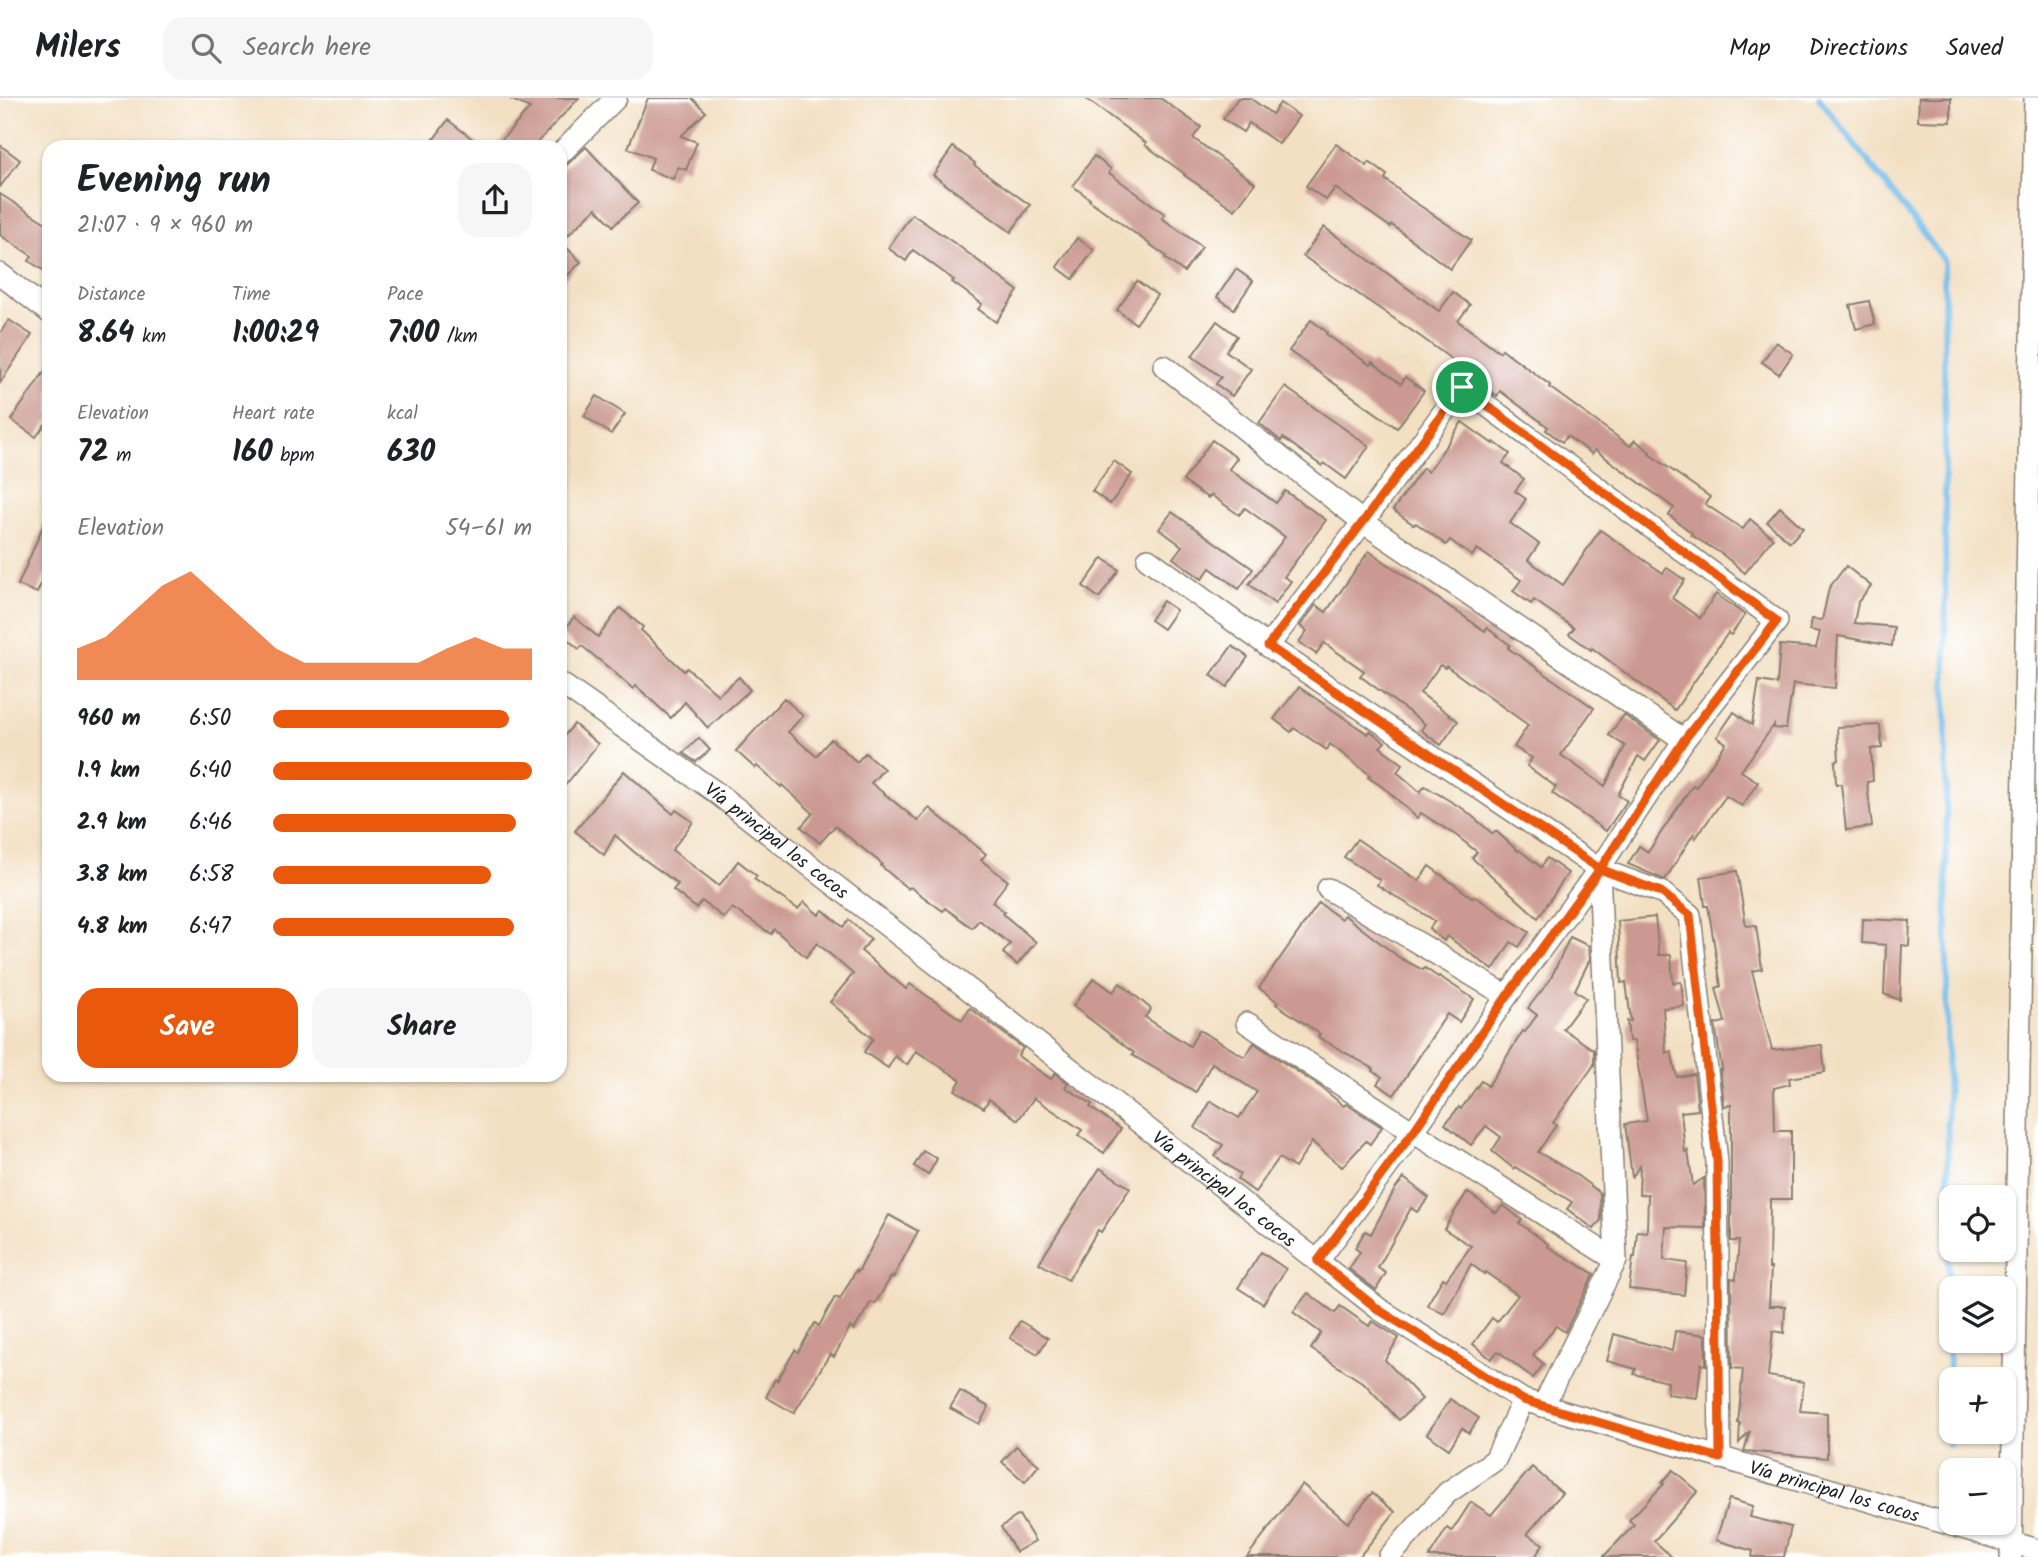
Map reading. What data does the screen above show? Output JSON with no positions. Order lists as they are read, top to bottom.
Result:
{
  "streets": {
    "street": ["Vía principal los cocos"]
  },
  "page": {
    "header": "Milers",
    "search": "Search here",
    "nav": ["Map", "Directions", "Saved"],
    "heading": ["Evening run", "21:07 · 9 × 960 m"],
    "stats": [
      ["Distance", "8.64 km"],
      ["Time", "1:00:29"],
      ["Pace", "7:00 /km"],
      ["Elevation", "72 m"],
      ["Heart rate", "160 bpm"],
      ["kcal", "630"]
    ],
    "chart": ["Elevation", "54–61 m"],
    "list": [
      {
        "name": "960 m",
        "note": "6:50"
      },
      {
        "name": "1.9 km",
        "note": "6:40"
      },
      {
        "name": "2.9 km",
        "note": "6:46"
      },
      {
        "name": "3.8 km",
        "note": "6:58"
      },
      {
        "name": "4.8 km",
        "note": "6:47"
      }
    ],
    "buttons": ["Save", "Share"],
    "map_buttons": ["+", "−"]
  }
}
